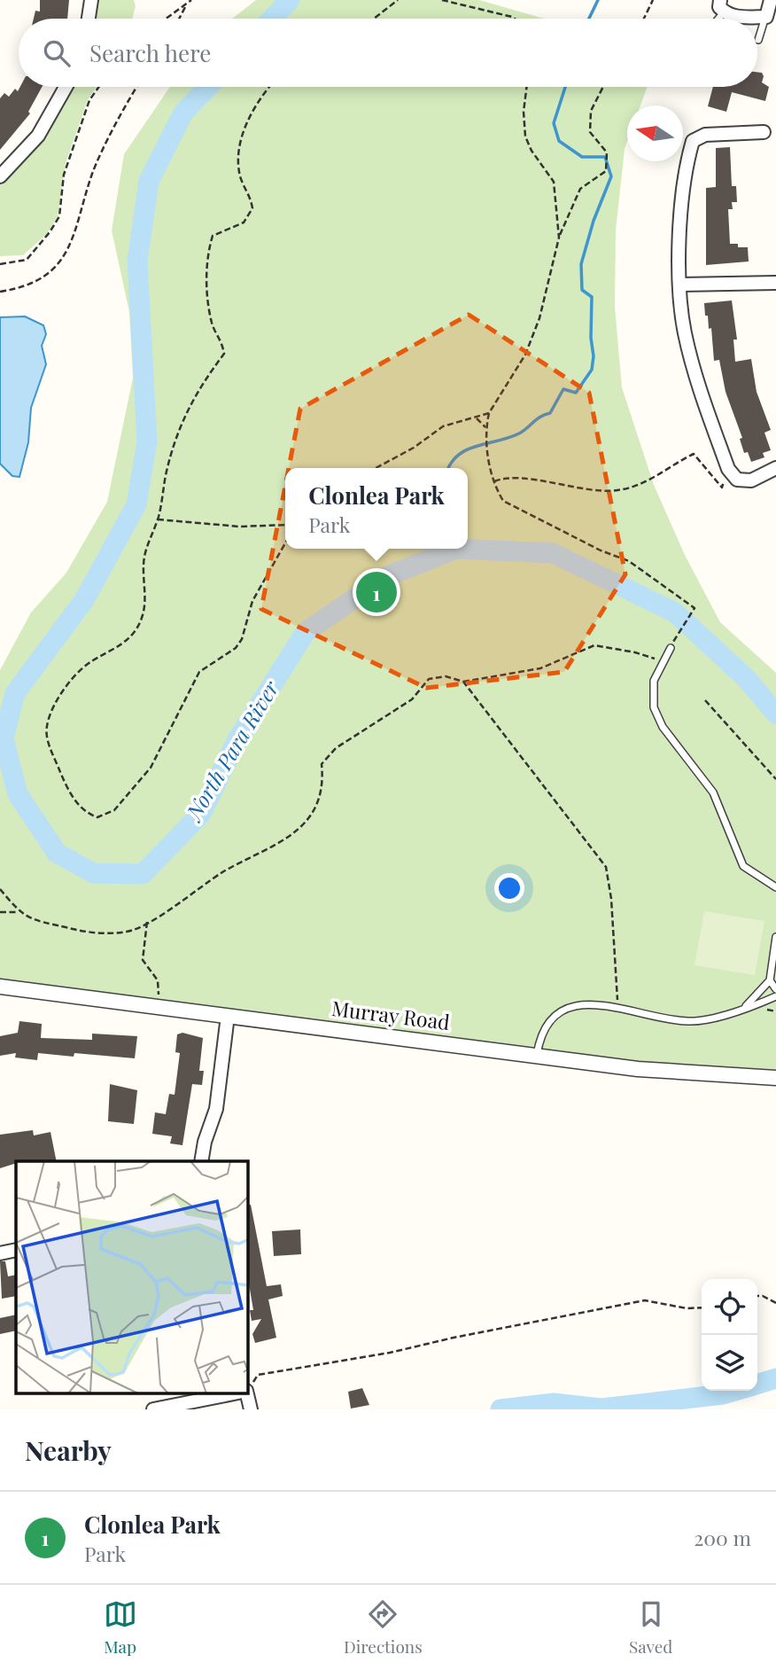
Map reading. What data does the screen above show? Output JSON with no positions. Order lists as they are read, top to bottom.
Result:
{
  "streets": {
    "street": ["Murray Road"]
  },
  "water": ["North Para River"],
  "north": "left",
  "page": {
    "search": "Search here",
    "popup": ["Clonlea Park", "Park"],
    "pins": "1",
    "heading": "Nearby",
    "list": [
      {
        "mark": "1",
        "name": "Clonlea Park",
        "note": "Park",
        "value": "200 m"
      }
    ],
    "nav": ["Map", "Directions", "Saved"]
  }
}
